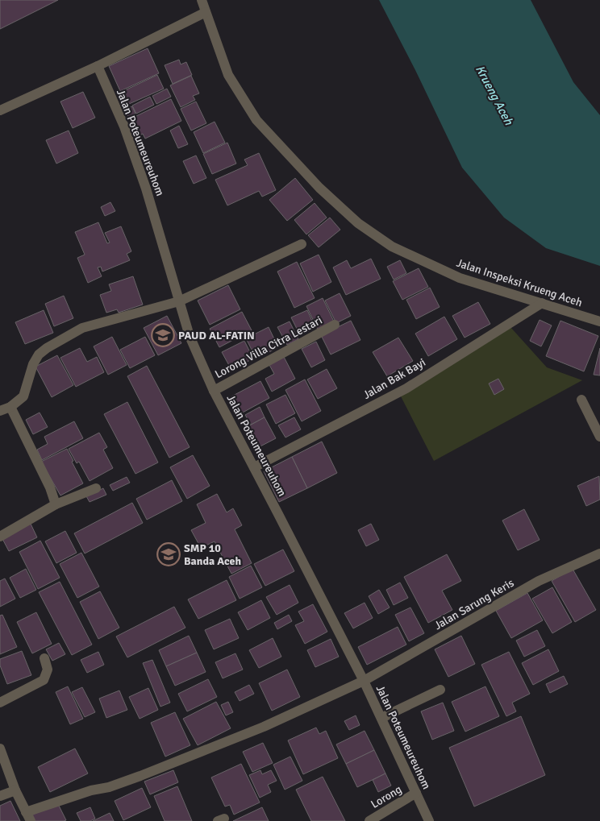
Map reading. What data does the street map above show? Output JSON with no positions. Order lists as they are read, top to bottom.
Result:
{
  "streets": {
    "street": [
      "Jalan Poteumeureuhom",
      "Jalan Inspeksi Krueng Aceh",
      "Lorong Villa Citra Lestari",
      "Jalan Bak Bayi",
      "Jalan Sarung Keris",
      "Lorong"
    ]
  },
  "crossings": [
    ["Jalan Poteumeureuhom", "Lorong Villa Citra Lestari"],
    ["Jalan Poteumeureuhom", "Jalan Bak Bayi"],
    ["Jalan Poteumeureuhom", "Jalan Sarung Keris"],
    ["Jalan Poteumeureuhom", "Lorong"],
    ["Jalan Inspeksi Krueng Aceh", "Jalan Bak Bayi"]
  ],
  "water": ["Krueng Aceh"],
  "places": {
    "school or university": ["PAUD AL-FATIN", "SMP 10 Banda Aceh"]
  }
}
